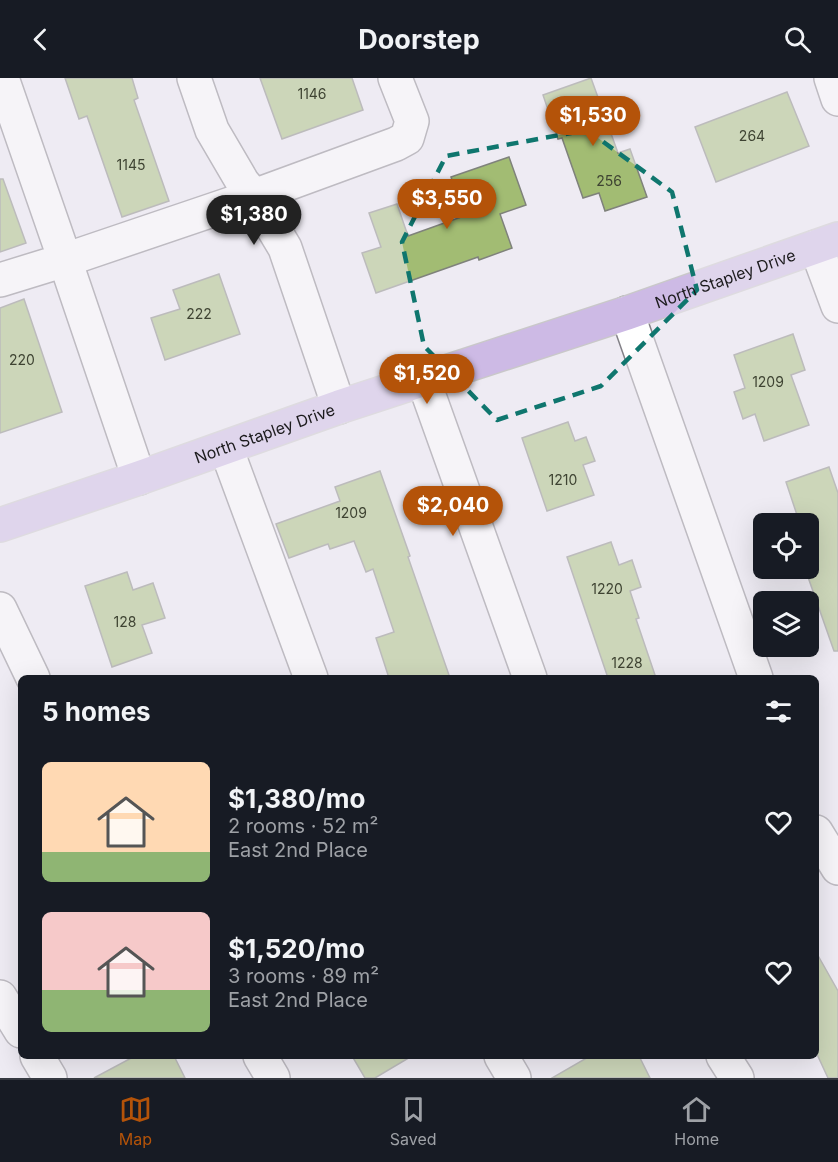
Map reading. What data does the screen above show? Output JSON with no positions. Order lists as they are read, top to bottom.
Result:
{
  "streets": {
    "main road": ["North Stapley Drive"]
  },
  "house_numbers": [
    "1146",
    "264",
    "1145",
    "256",
    "222",
    "220",
    "1209",
    "1210",
    "1209",
    "1220",
    "128",
    "1228"
  ],
  "page": {
    "header": "Doorstep",
    "price": [
      "$1,530",
      "$3,550",
      "$1,380",
      "$1,520",
      "$2,040"
    ],
    "heading": "5 homes",
    "list": [
      {
        "name": "$1,380/mo",
        "note": "2 rooms · 52 m² · East 2nd Place"
      },
      {
        "name": "$1,520/mo",
        "note": "3 rooms · 89 m² · East 2nd Place"
      }
    ],
    "tabs": ["Map", "Saved", "Home"]
  }
}
